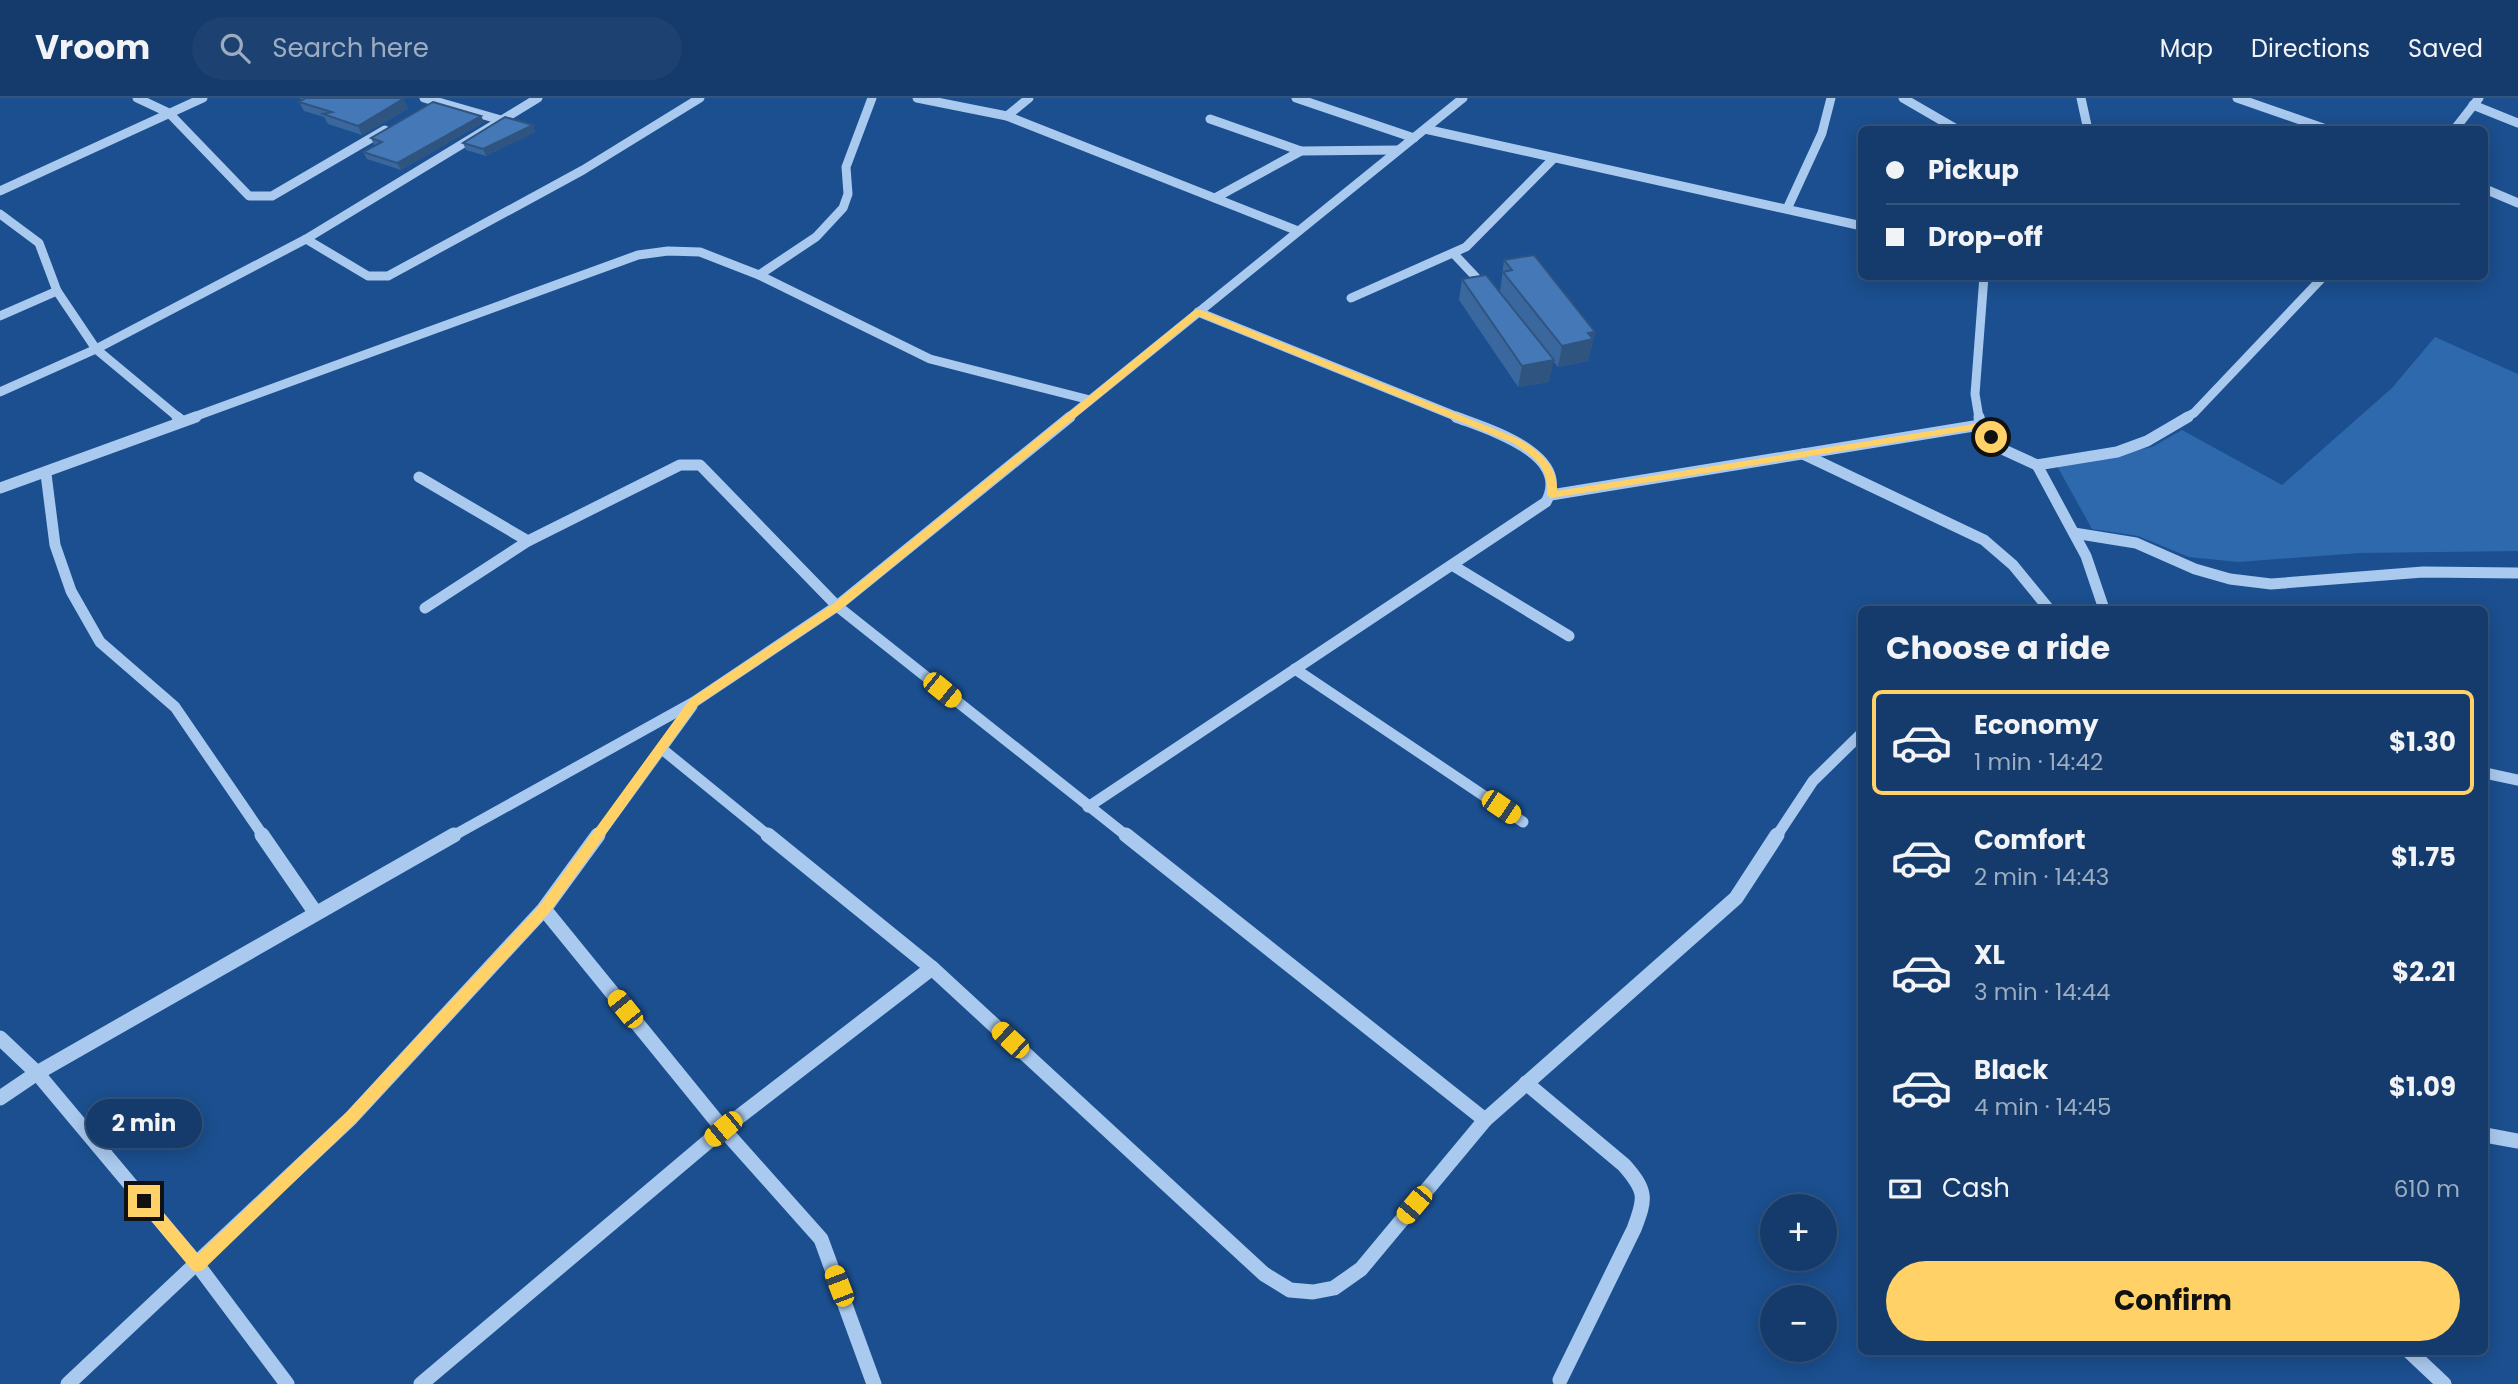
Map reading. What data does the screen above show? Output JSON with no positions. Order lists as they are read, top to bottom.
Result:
{
  "page": {
    "header": "Vroom",
    "search": "Search here",
    "nav": ["Map", "Directions", "Saved"],
    "banner": ["Pickup", "Drop-off"],
    "heading": "Choose a ride",
    "list": [
      {
        "name": "Economy",
        "note": "1 min · 14:42",
        "value": "$1.30"
      },
      {
        "name": "Comfort",
        "note": "2 min · 14:43",
        "value": "$1.75"
      },
      {
        "name": "XL",
        "note": "3 min · 14:44",
        "value": "$2.21"
      },
      {
        "name": "Black",
        "note": "4 min · 14:45",
        "value": "$1.09"
      }
    ],
    "bubble": "2 min",
    "pay": ["Cash", "610 m"],
    "map_buttons": ["+", "−"],
    "buttons": "Confirm"
  }
}
